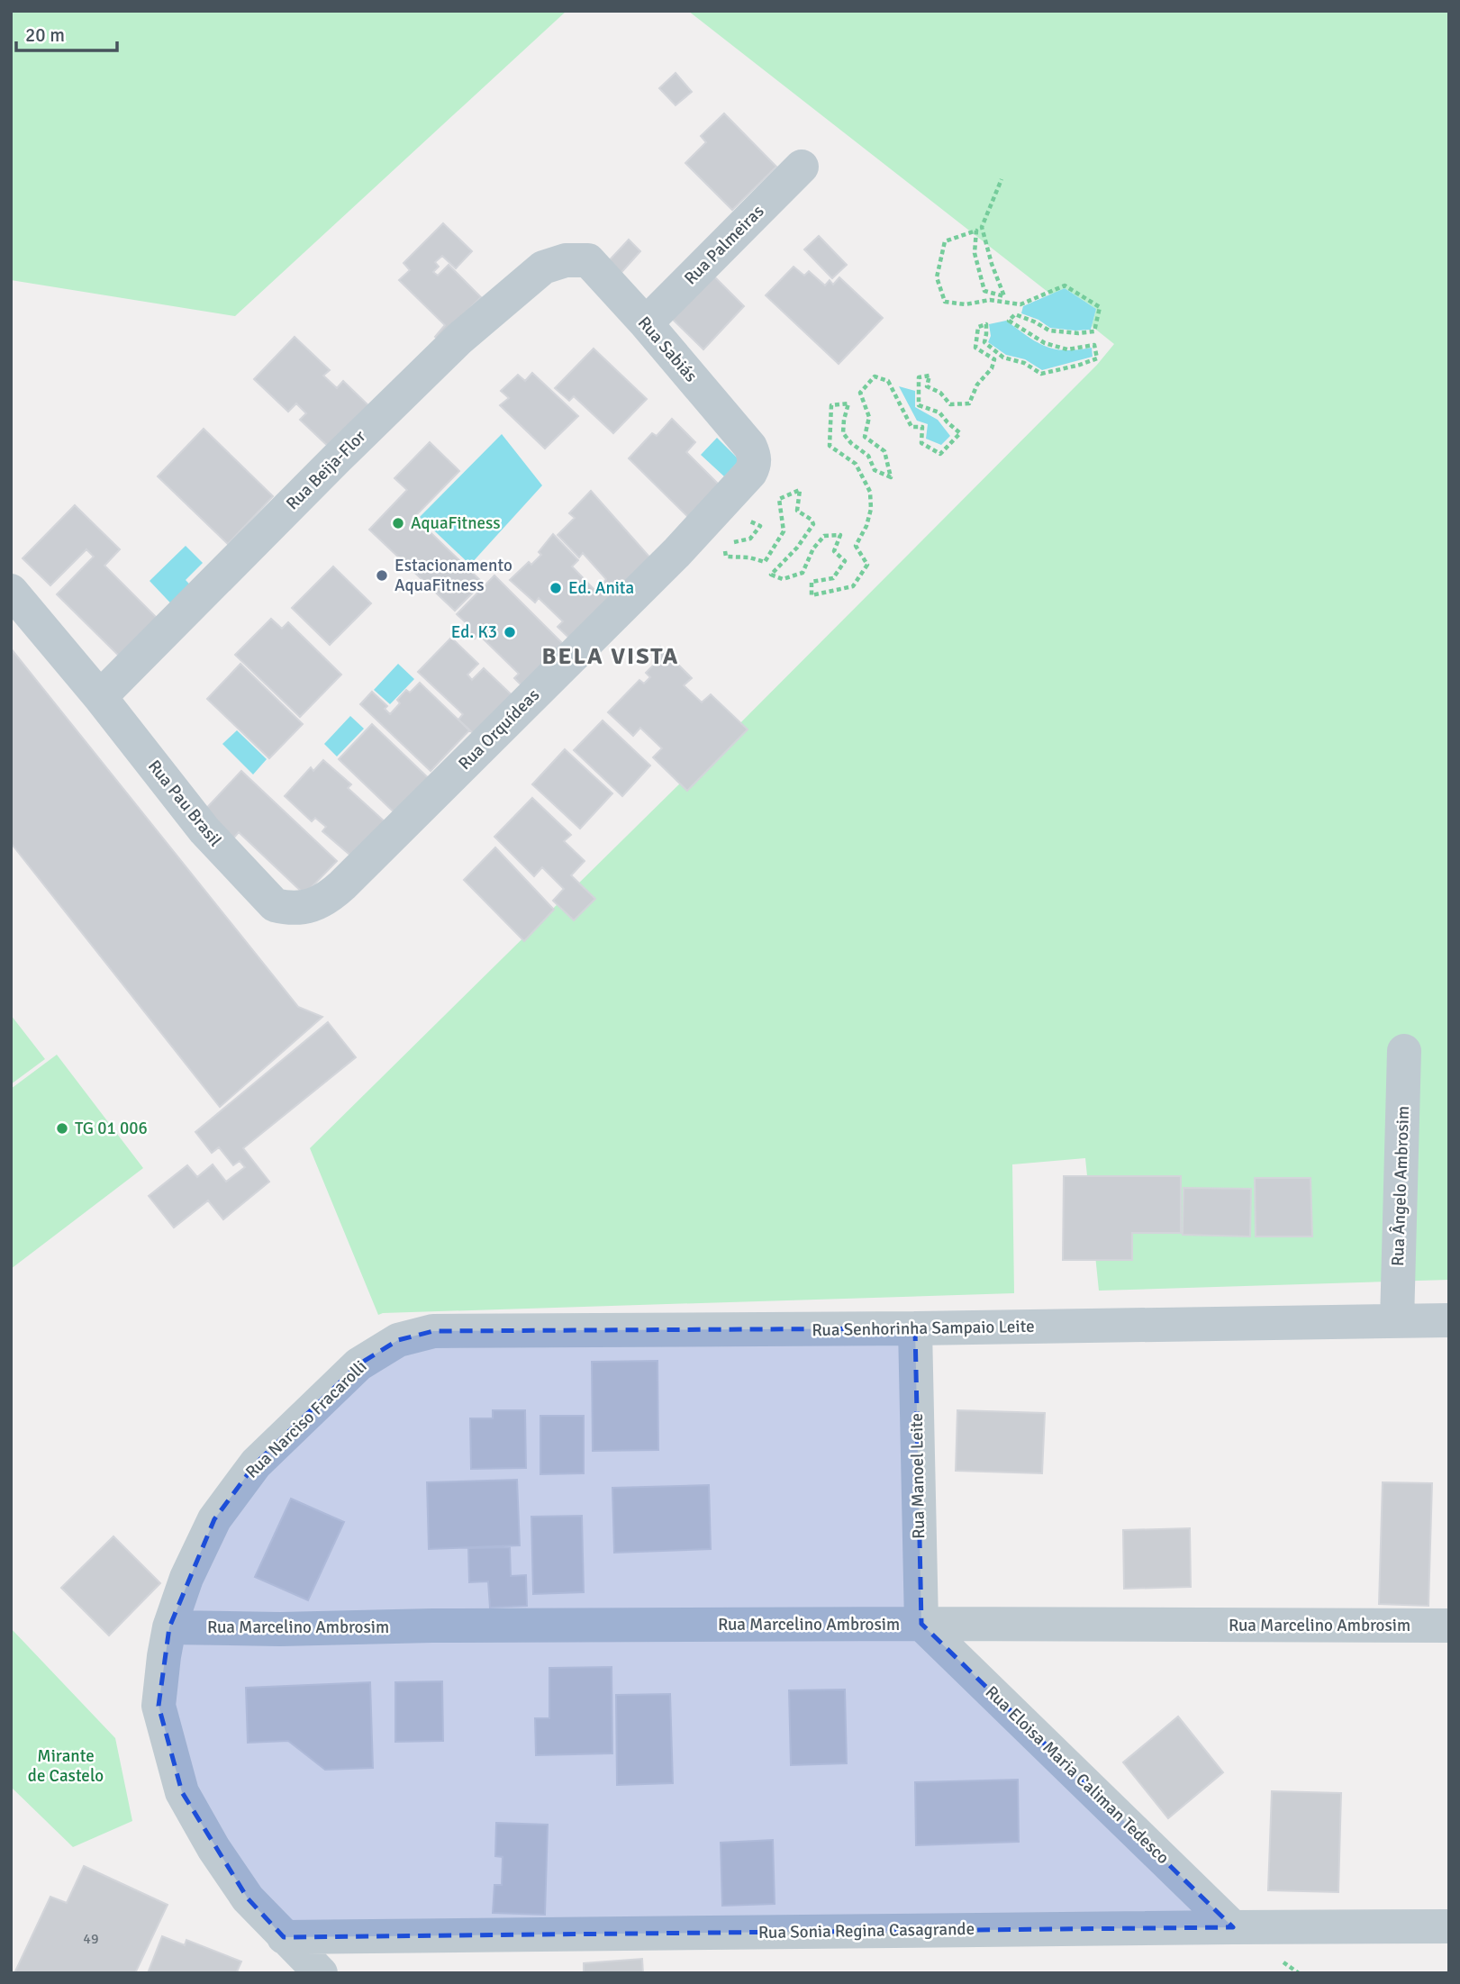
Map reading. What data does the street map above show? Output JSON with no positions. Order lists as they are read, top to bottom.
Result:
{
  "streets": {
    "street": [
      "Rua Palmeiras",
      "Rua Sabiás",
      "Rua Beija-Flor",
      "Rua Orquídeas",
      "Rua Pau Brasil",
      "Rua Ângelo Ambrosim",
      "Rua Senhorinha Sampaio Leite",
      "Rua Narciso Fracarolli",
      "Rua Manoel Leite",
      "Rua Marcelino Ambrosim",
      "Rua Eloisa Maria Caliman Tedesco",
      "Rua Sonia Regina Casagrande"
    ]
  },
  "crossings": [
    ["Rua Palmeiras", "Rua Sabiás"],
    ["Rua Sabiás", "Rua Beija-Flor"],
    ["Rua Sabiás", "Rua Orquídeas"],
    ["Rua Beija-Flor", "Rua Pau Brasil"],
    ["Rua Orquídeas", "Rua Pau Brasil"],
    ["Rua Ângelo Ambrosim", "Rua Senhorinha Sampaio Leite"],
    ["Rua Senhorinha Sampaio Leite", "Rua Narciso Fracarolli"],
    ["Rua Senhorinha Sampaio Leite", "Rua Manoel Leite"],
    ["Rua Narciso Fracarolli", "Rua Marcelino Ambrosim"],
    ["Rua Narciso Fracarolli", "Rua Sonia Regina Casagrande"],
    ["Rua Manoel Leite", "Rua Marcelino Ambrosim"],
    ["Rua Manoel Leite", "Rua Eloisa Maria Caliman Tedesco"],
    ["Rua Marcelino Ambrosim", "Rua Eloisa Maria Caliman Tedesco"],
    ["Rua Eloisa Maria Caliman Tedesco", "Rua Sonia Regina Casagrande"]
  ],
  "districts": ["BELA VISTA"],
  "parks": ["Mirante de Castelo"],
  "places": [
    "AquaFitness",
    "Estacionamento AquaFitness",
    "Ed. Anita",
    "Ed. K3",
    "TG 01 006"
  ],
  "house_numbers": ["49"],
  "scale_bar": "20 m"
}
